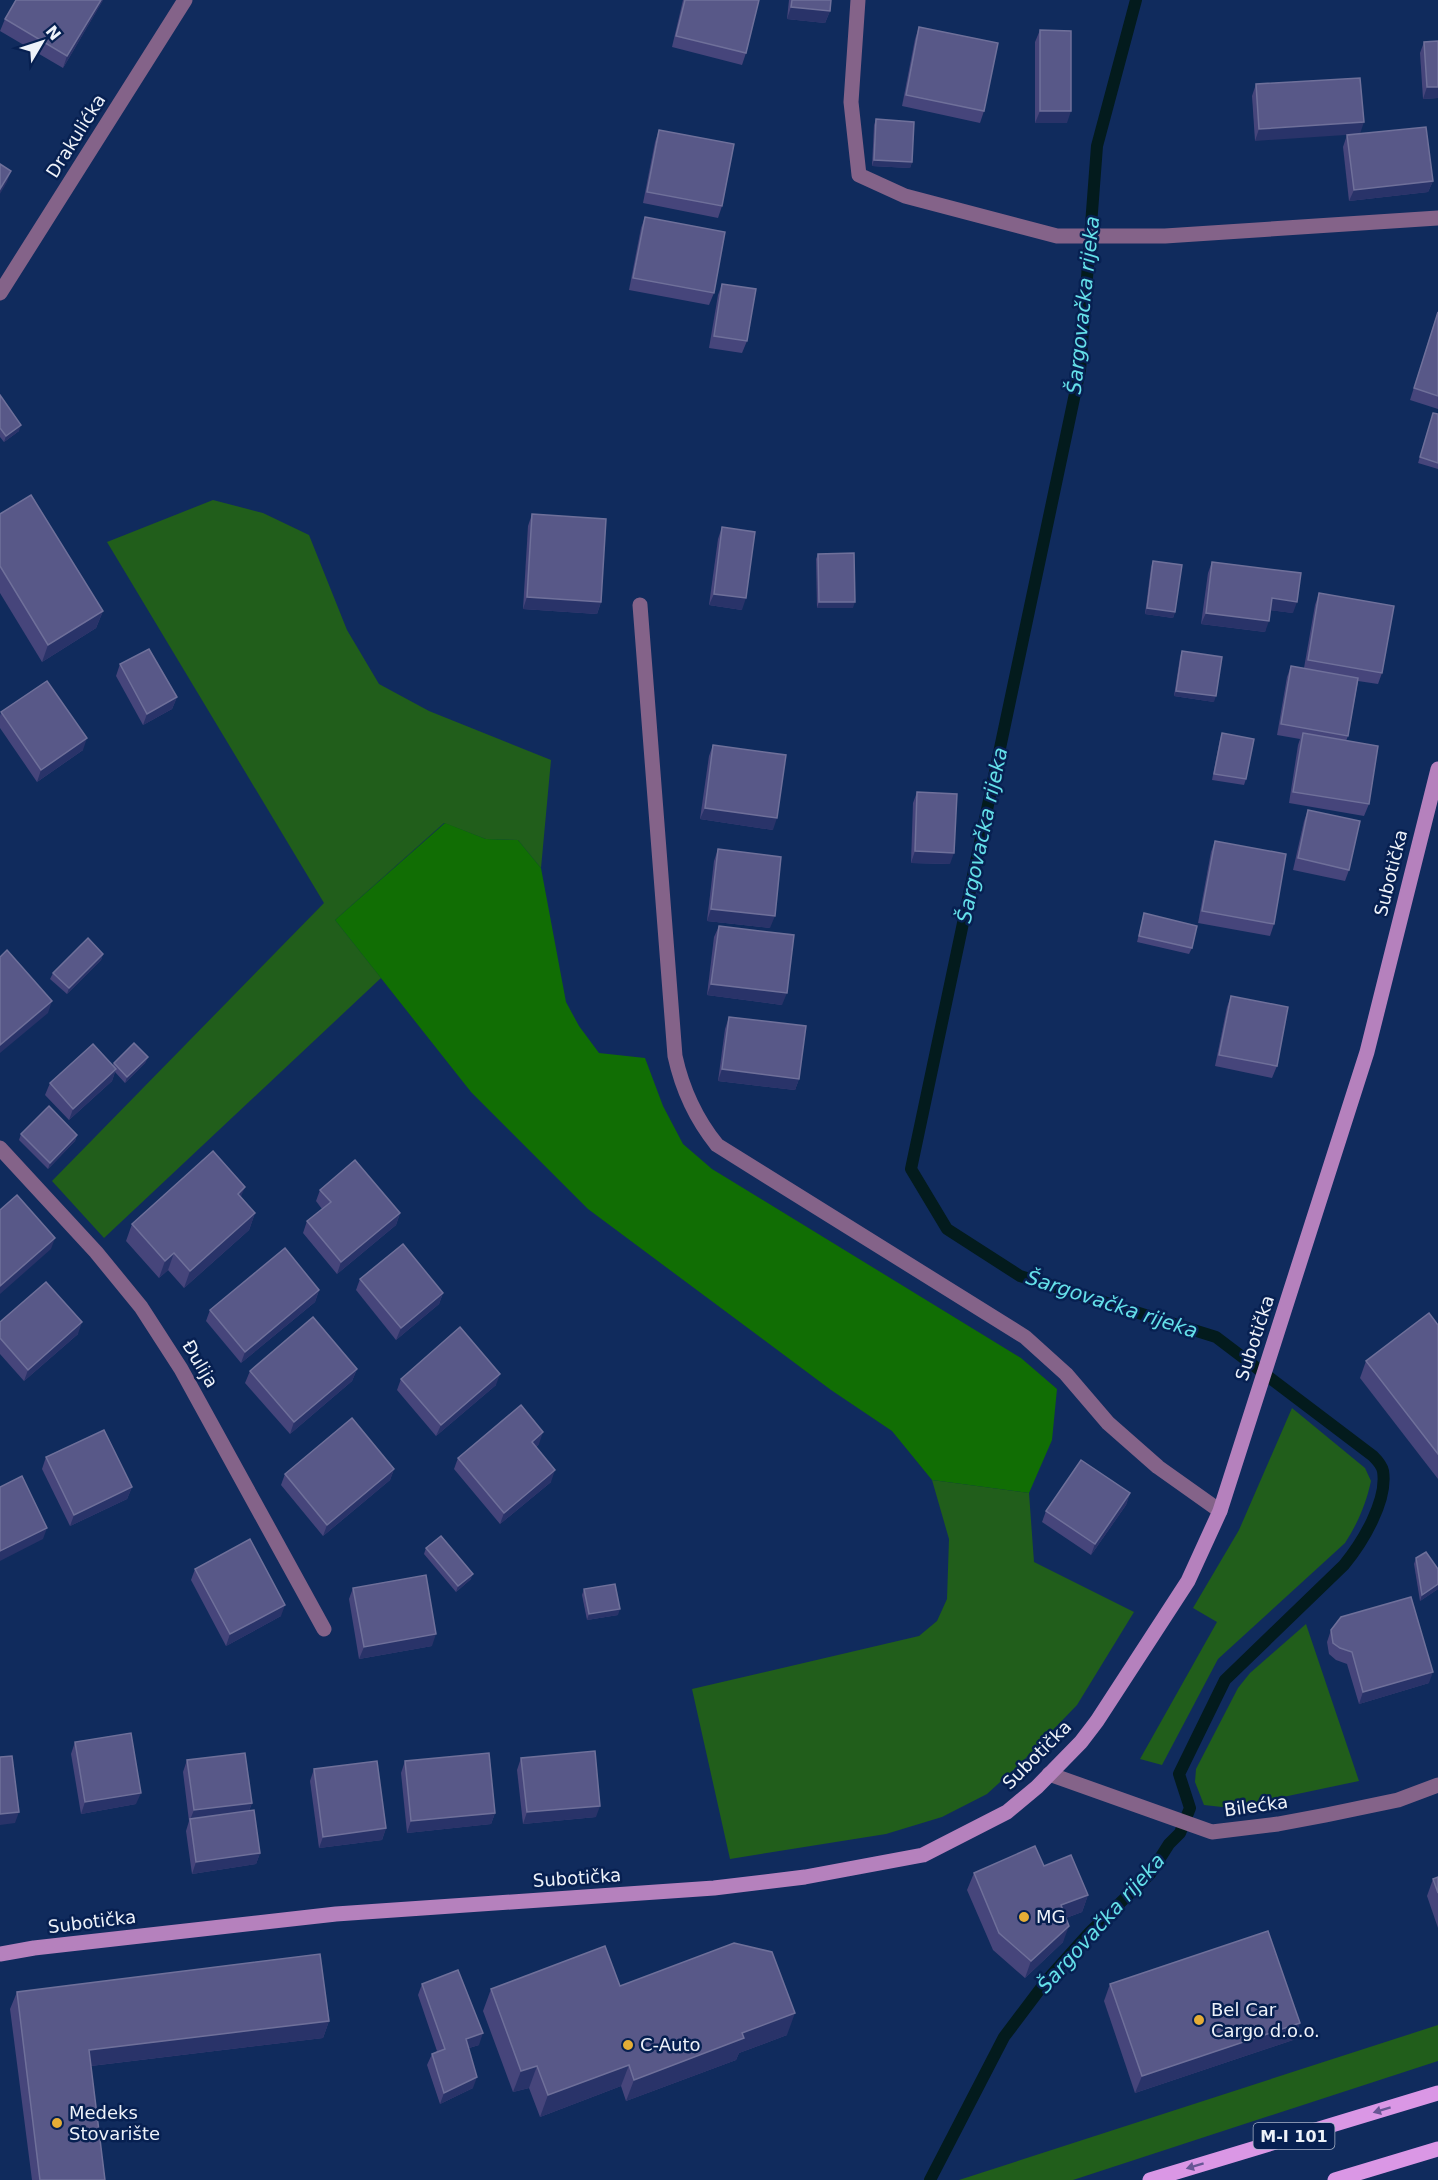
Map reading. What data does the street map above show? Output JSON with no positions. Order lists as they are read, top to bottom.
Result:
{
  "streets": {
    "main road": ["M-I 101"],
    "street": [
      "Drakulićka",
      "Subotička",
      "Đulija",
      "Bilećka"
    ]
  },
  "crossings": [
    ["Subotička", "Bilećka"]
  ],
  "water": ["Šargovačka rijeka"],
  "places": [
    "MG",
    "Bel Car Cargo d.o.o.",
    "C-Auto",
    "Medeks Stovarište"
  ],
  "north": "top right"
}
